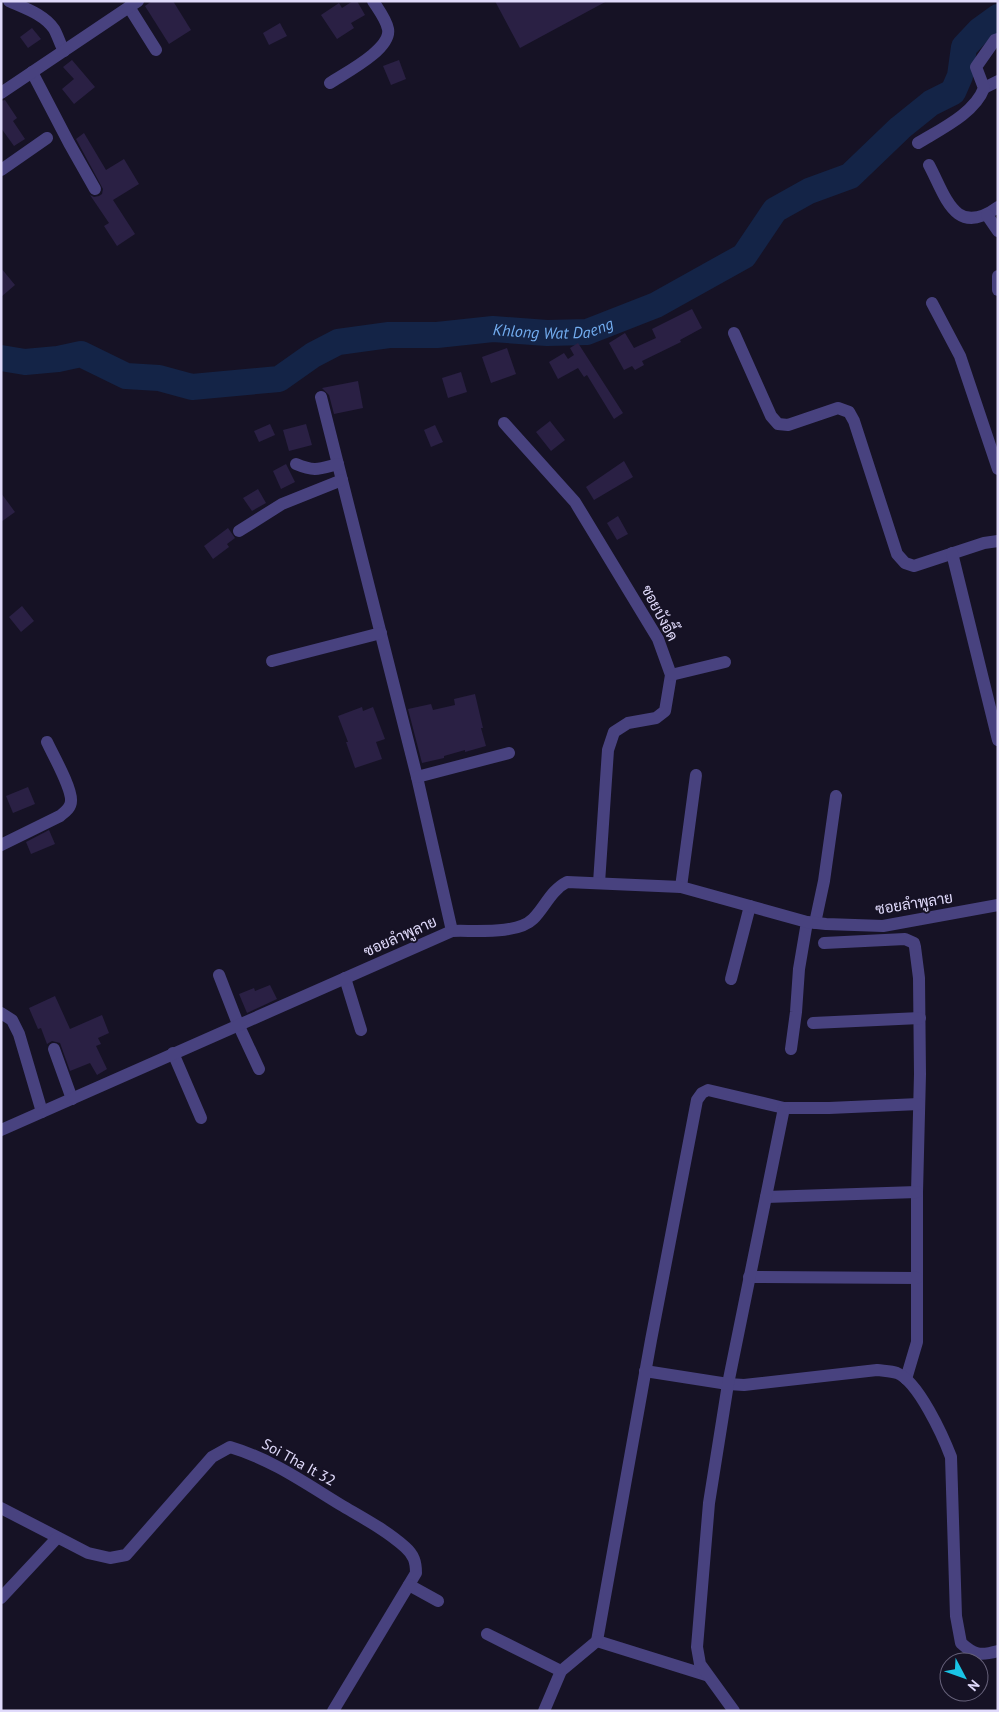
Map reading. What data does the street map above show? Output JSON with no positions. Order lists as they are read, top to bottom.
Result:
{
  "streets": {
    "street": ["ซอยบังอี๊ด", "ซอยลำพูลาย", "Soi Tha It 32"]
  },
  "water": ["Khlong Wat Daeng"],
  "north": "bottom right"
}
